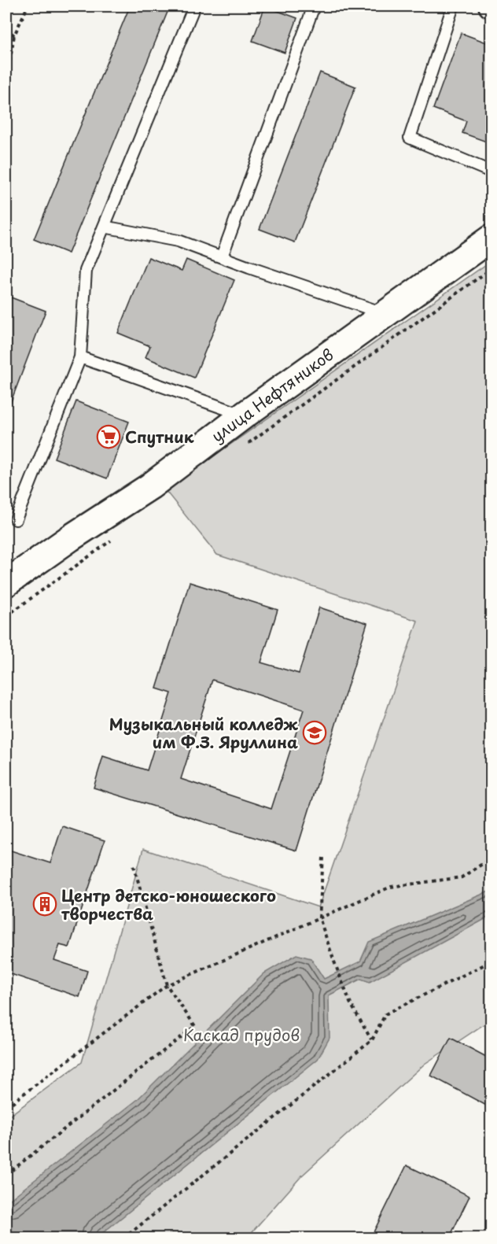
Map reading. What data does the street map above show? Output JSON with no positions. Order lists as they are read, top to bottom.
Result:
{
  "streets": {
    "street": ["улица Нефтяников"]
  },
  "parks": ["Каскад прудов"],
  "places": {
    "supermarket": ["Спутник"],
    "school or university": ["Музыкальный колледж им Ф.З. Яруллина"],
    "building": ["Центр детско-юношеского творчества"]
  }
}
